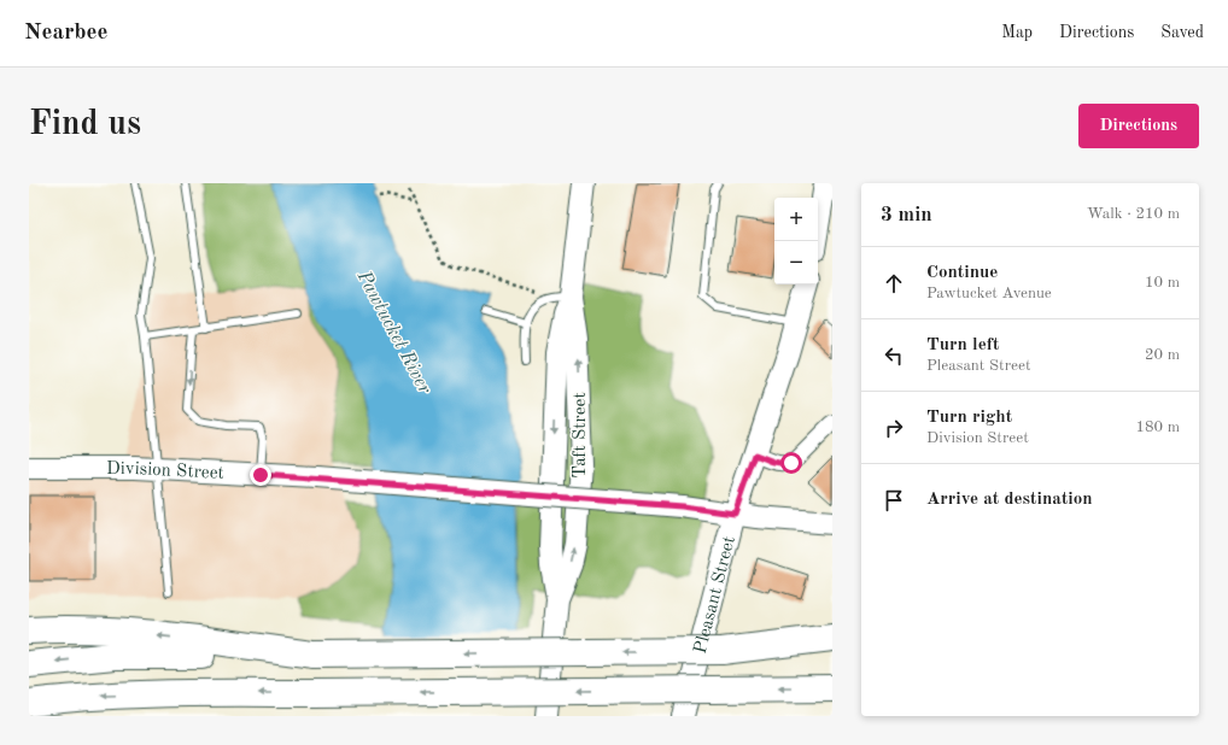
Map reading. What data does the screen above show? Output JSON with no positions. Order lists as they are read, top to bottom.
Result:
{
  "streets": {
    "street": ["Taft Street", "Division Street", "Pleasant Street"]
  },
  "crossings": [
    ["Division Street", "Pleasant Street"]
  ],
  "water": ["Pawtucket River"],
  "page": {
    "header": "Nearbee",
    "nav": ["Map", "Directions", "Saved"],
    "buttons": "Directions",
    "title": "Find us",
    "heading": ["3 min", "Walk · 210 m"],
    "map_buttons": ["+", "−"],
    "list": [
      ["Continue", "Pawtucket Avenue", "10 m"],
      ["Turn left", "Pleasant Street", "20 m"],
      ["Turn right", "Division Street", "180 m"],
      "Arrive at destination"
    ]
  }
}
